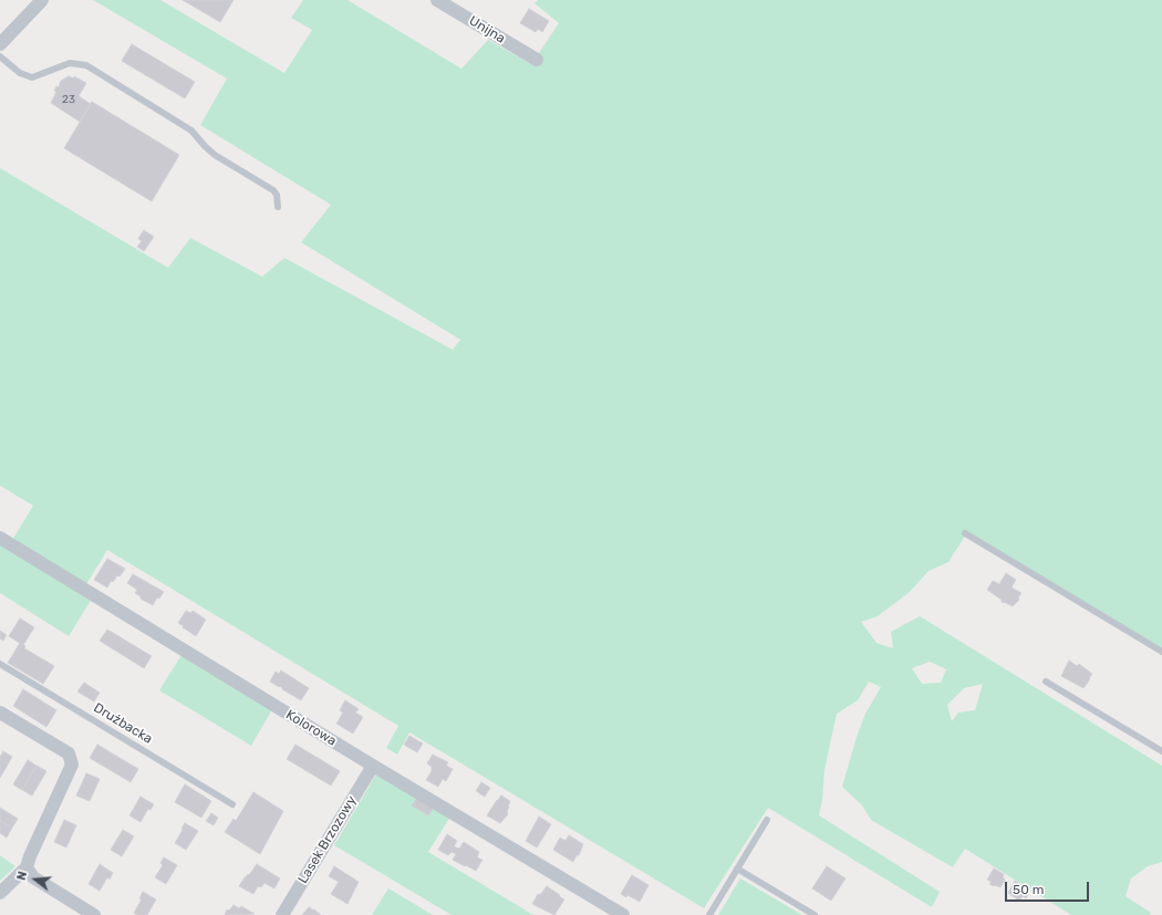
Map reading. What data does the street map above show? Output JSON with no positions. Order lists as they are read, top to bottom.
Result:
{
  "streets": {
    "street": ["Unijna", "Kolorowa", "Lasek Brzozowy"],
    "lane": ["Drużbacka"]
  },
  "crossings": [
    ["Kolorowa", "Lasek Brzozowy"]
  ],
  "house_numbers": ["23"],
  "scale_bar": "50 m",
  "north": "left"
}
